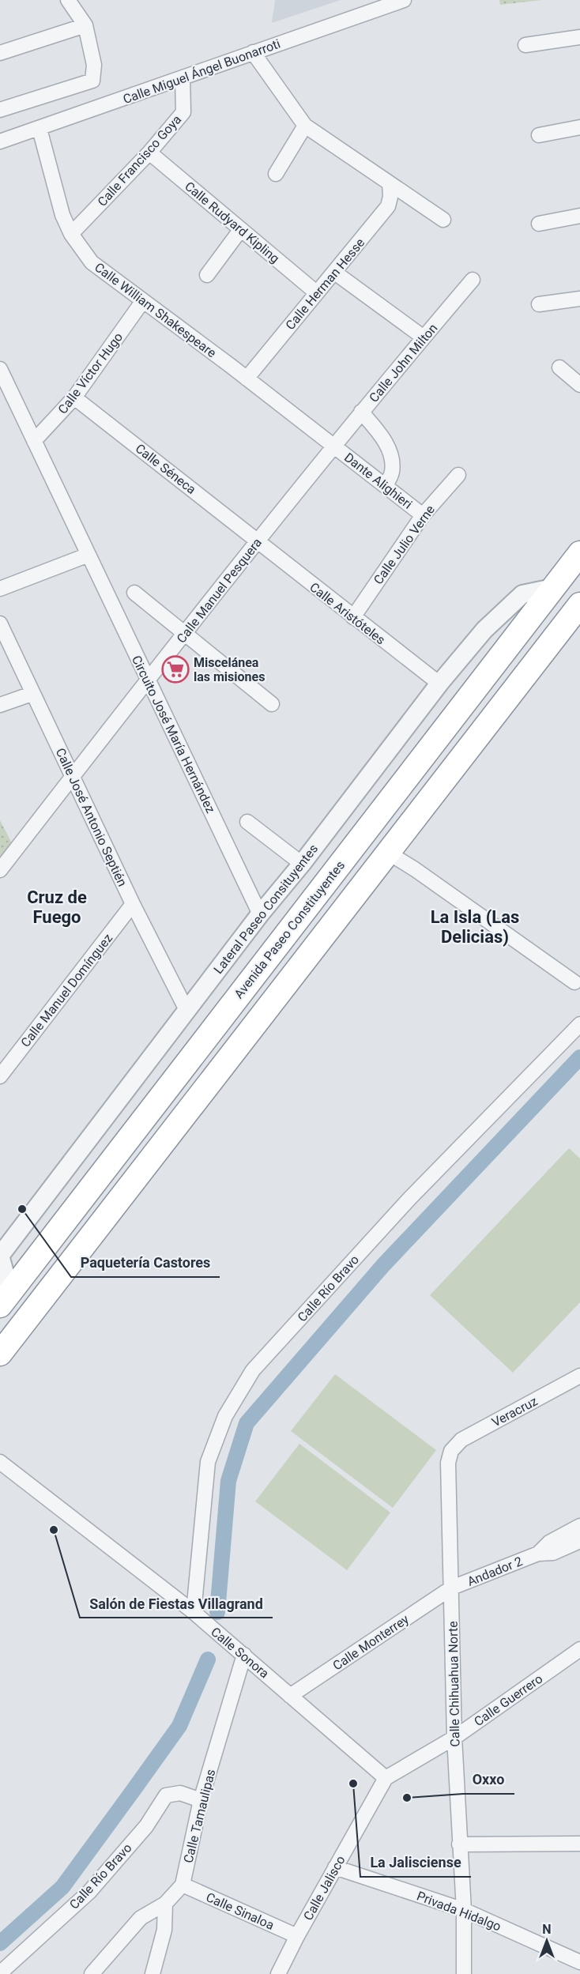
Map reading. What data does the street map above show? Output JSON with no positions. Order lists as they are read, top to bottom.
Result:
{
  "streets": {
    "highway": ["Avenida Paseo Constituyentes"],
    "street": [
      "Calle Miguel Ángel Buonarroti",
      "Calle Francisco Goya",
      "Calle Rudyard Kipling",
      "Calle Herman Hesse",
      "Calle William Shakespeare",
      "Calle John Milton",
      "Calle Víctor Hugo",
      "Calle Séneca",
      "Dante Alighieri",
      "Calle Julio Verne",
      "Calle Manuel Pesquera",
      "Calle Aristóteles",
      "Circuito José María Hernández",
      "Calle José Antonio Septién",
      "Lateral Paseo Consituyentes",
      "Calle Manuel Domínguez",
      "Calle Río Bravo",
      "Veracruz",
      "Andador 2",
      "Calle Monterrey",
      "Calle Sonora",
      "Calle Chihuahua Norte",
      "Calle Guerrero",
      "Calle Tamaulipas",
      "Calle Jalisco",
      "Calle Sinaloa",
      "Privada Hidalgo"
    ]
  },
  "crossings": [
    ["Calle Miguel Ángel Buonarroti", "Calle Francisco Goya"],
    ["Calle Miguel Ángel Buonarroti", "Calle William Shakespeare"],
    ["Calle Francisco Goya", "Calle Rudyard Kipling"],
    ["Calle Francisco Goya", "Calle William Shakespeare"],
    ["Calle Rudyard Kipling", "Calle Herman Hesse"],
    ["Calle Herman Hesse", "Calle William Shakespeare"],
    ["Calle William Shakespeare", "Calle John Milton"],
    ["Calle William Shakespeare", "Calle Víctor Hugo"],
    ["Calle William Shakespeare", "Dante Alighieri"],
    ["Calle William Shakespeare", "Calle Manuel Pesquera"],
    ["Calle John Milton", "Dante Alighieri"],
    ["Calle John Milton", "Calle Manuel Pesquera"],
    ["Calle Víctor Hugo", "Calle Séneca"],
    ["Calle Víctor Hugo", "Circuito José María Hernández"],
    ["Calle Séneca", "Calle Manuel Pesquera"],
    ["Calle Séneca", "Calle Aristóteles"],
    ["Dante Alighieri", "Calle Julio Verne"],
    ["Dante Alighieri", "Calle Manuel Pesquera"],
    ["Calle Julio Verne", "Calle Aristóteles"],
    ["Calle Manuel Pesquera", "Calle Aristóteles"],
    ["Calle Manuel Pesquera", "Circuito José María Hernández"],
    ["Calle Manuel Pesquera", "Calle José Antonio Septién"],
    ["Calle Aristóteles", "Lateral Paseo Consituyentes"],
    ["Circuito José María Hernández", "Lateral Paseo Consituyentes"],
    ["Calle José Antonio Septién", "Lateral Paseo Consituyentes"],
    ["Calle José Antonio Septién", "Calle Manuel Domínguez"],
    ["Lateral Paseo Consituyentes", "Avenida Paseo Constituyentes"],
    ["Calle Río Bravo", "Calle Sonora"],
    ["Calle Río Bravo", "Calle Tamaulipas"],
    ["Veracruz", "Calle Chihuahua Norte"],
    ["Andador 2", "Calle Monterrey"],
    ["Andador 2", "Calle Chihuahua Norte"],
    ["Calle Monterrey", "Calle Sonora"],
    ["Calle Monterrey", "Calle Chihuahua Norte"],
    ["Calle Sonora", "Calle Guerrero"],
    ["Calle Sonora", "Calle Tamaulipas"],
    ["Calle Sonora", "Calle Jalisco"],
    ["Calle Chihuahua Norte", "Calle Guerrero"],
    ["Calle Chihuahua Norte", "Privada Hidalgo"],
    ["Calle Guerrero", "Calle Jalisco"],
    ["Calle Tamaulipas", "Calle Sinaloa"],
    ["Calle Jalisco", "Calle Sinaloa"],
    ["Calle Jalisco", "Privada Hidalgo"]
  ],
  "districts": ["Cruz de Fuego", "La Isla (Las Delicias)"],
  "places": {
    "supermarket": ["Miscelánea las misiones"],
    "other": [
      "Paquetería Castores",
      "Salón de Fiestas Villagrand",
      "La Jalisciense",
      "Oxxo"
    ]
  },
  "north": "top"
}
